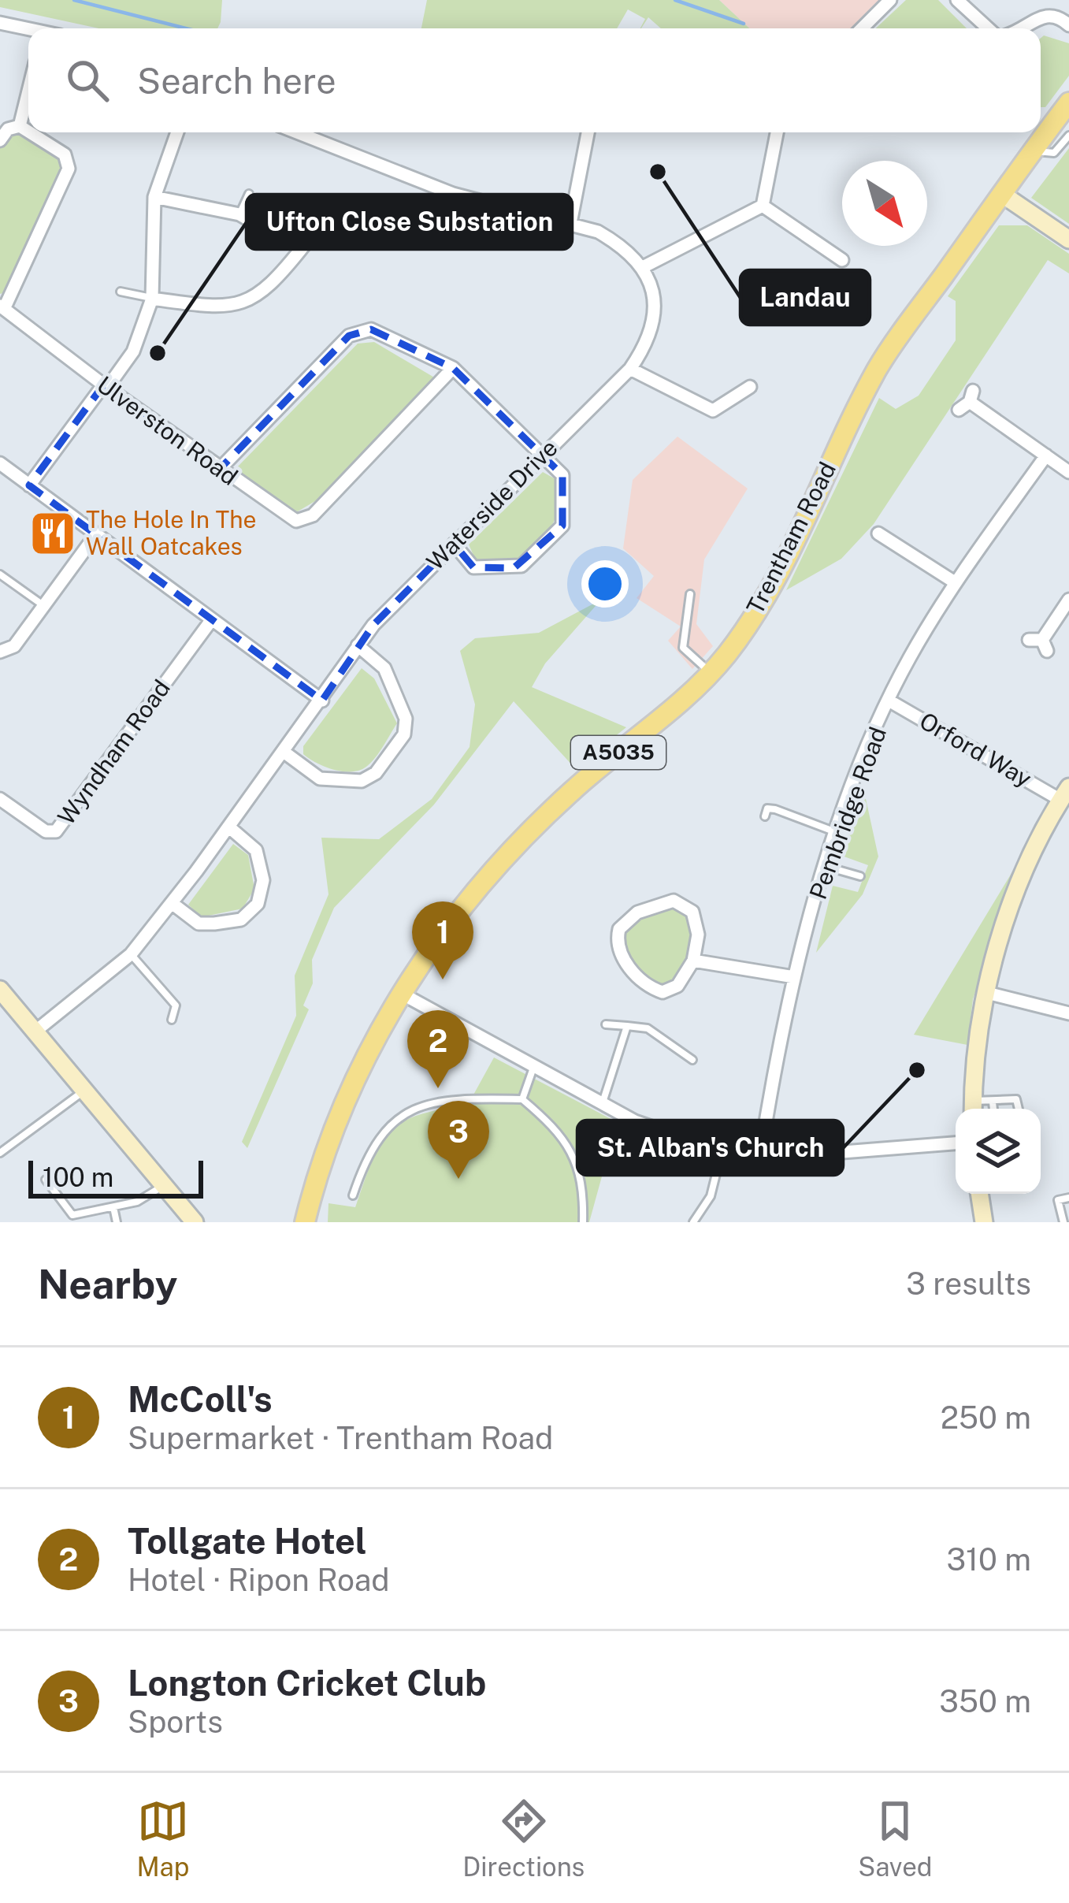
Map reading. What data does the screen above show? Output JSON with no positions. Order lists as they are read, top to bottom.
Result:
{
  "streets": {
    "main road": ["Trentham Road", "A5035"],
    "street": [
      "Ulverston Road",
      "Waterside Drive",
      "Orford Way",
      "Wyndham Road",
      "Pembridge Road"
    ]
  },
  "crossings": [
    ["Orford Way", "Pembridge Road"]
  ],
  "places": {
    "other": ["Landau", "Ufton Close Substation", "St. Alban's Church"],
    "restaurant": ["The Hole In The Wall Oatcakes"]
  },
  "scale_bar": "100 m",
  "north": "bottom right",
  "page": {
    "search": "Search here",
    "pins": ["1", "2", "3"],
    "scale": "100 m",
    "heading": ["Nearby", "3 results"],
    "list": [
      {
        "mark": "1",
        "name": "McColl's",
        "note": "Supermarket · Trentham Road",
        "value": "250 m"
      },
      {
        "mark": "2",
        "name": "Tollgate Hotel",
        "note": "Hotel · Ripon Road",
        "value": "310 m"
      },
      {
        "mark": "3",
        "name": "Longton Cricket Club",
        "note": "Sports",
        "value": "350 m"
      }
    ],
    "nav": ["Map", "Directions", "Saved"]
  }
}
